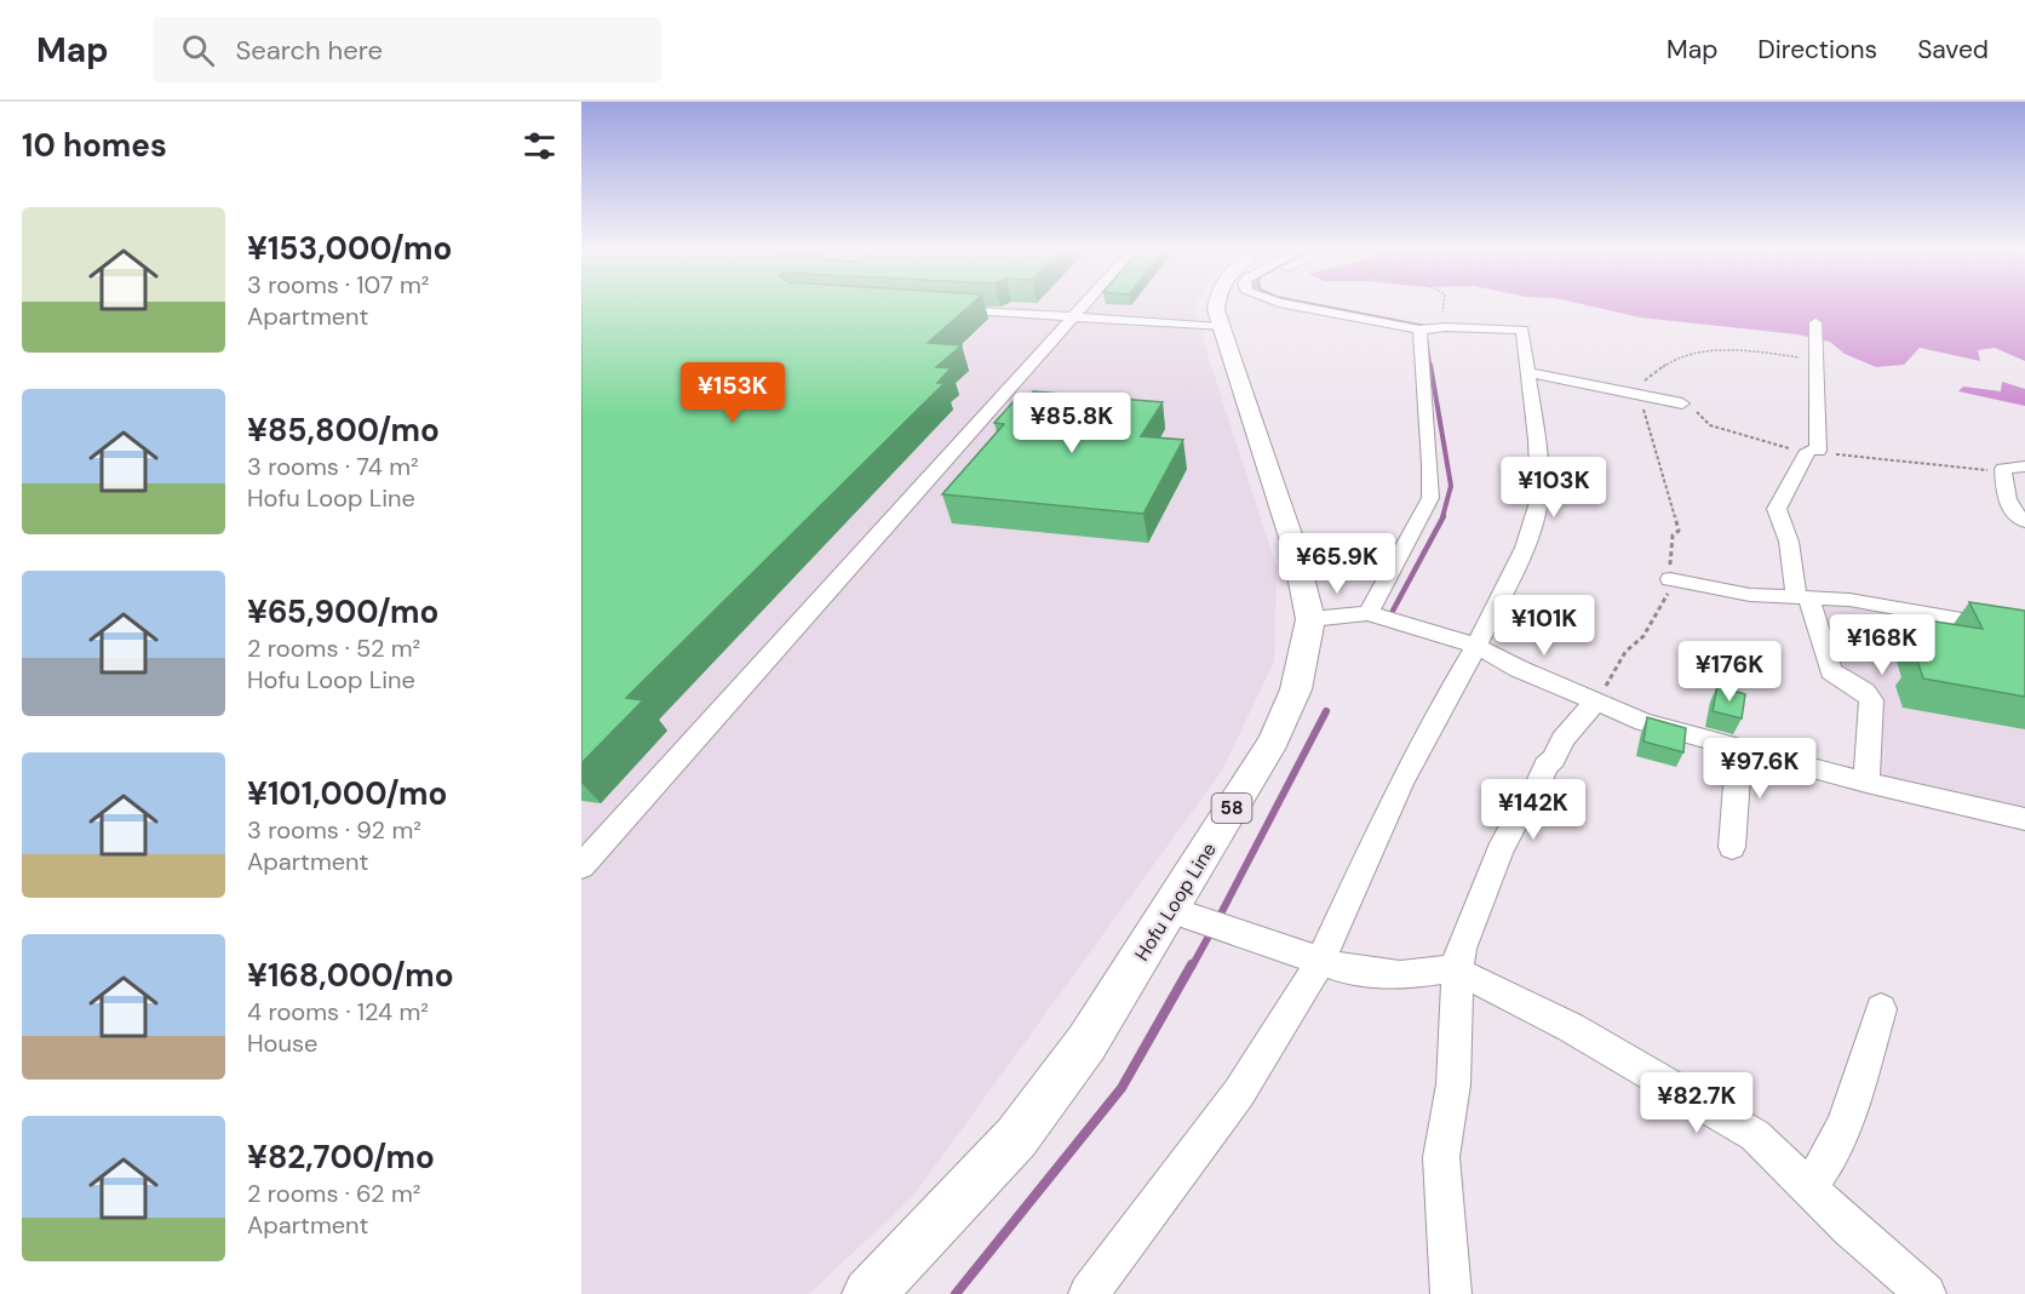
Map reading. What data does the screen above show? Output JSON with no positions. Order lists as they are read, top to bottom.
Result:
{
  "streets": {
    "main road": ["58", "Hofu Loop Line"]
  },
  "page": {
    "header": "Map",
    "search": "Search here",
    "nav": ["Map", "Directions", "Saved"],
    "heading": "10 homes",
    "list": [
      {
        "name": "¥153,000/mo",
        "note": "3 rooms · 107 m² · Apartment"
      },
      {
        "name": "¥85,800/mo",
        "note": "3 rooms · 74 m² · Hofu Loop Line"
      },
      {
        "name": "¥65,900/mo",
        "note": "2 rooms · 52 m² · Hofu Loop Line"
      },
      {
        "name": "¥101,000/mo",
        "note": "3 rooms · 92 m² · Apartment"
      },
      {
        "name": "¥168,000/mo",
        "note": "4 rooms · 124 m² · House"
      },
      {
        "name": "¥82,700/mo",
        "note": "2 rooms · 62 m² · Apartment"
      }
    ],
    "price": [
      "¥153K",
      "¥85.8K",
      "¥103K",
      "¥65.9K",
      "¥101K",
      "¥168K",
      "¥176K",
      "¥97.6K",
      "¥142K",
      "¥82.7K"
    ]
  }
}
